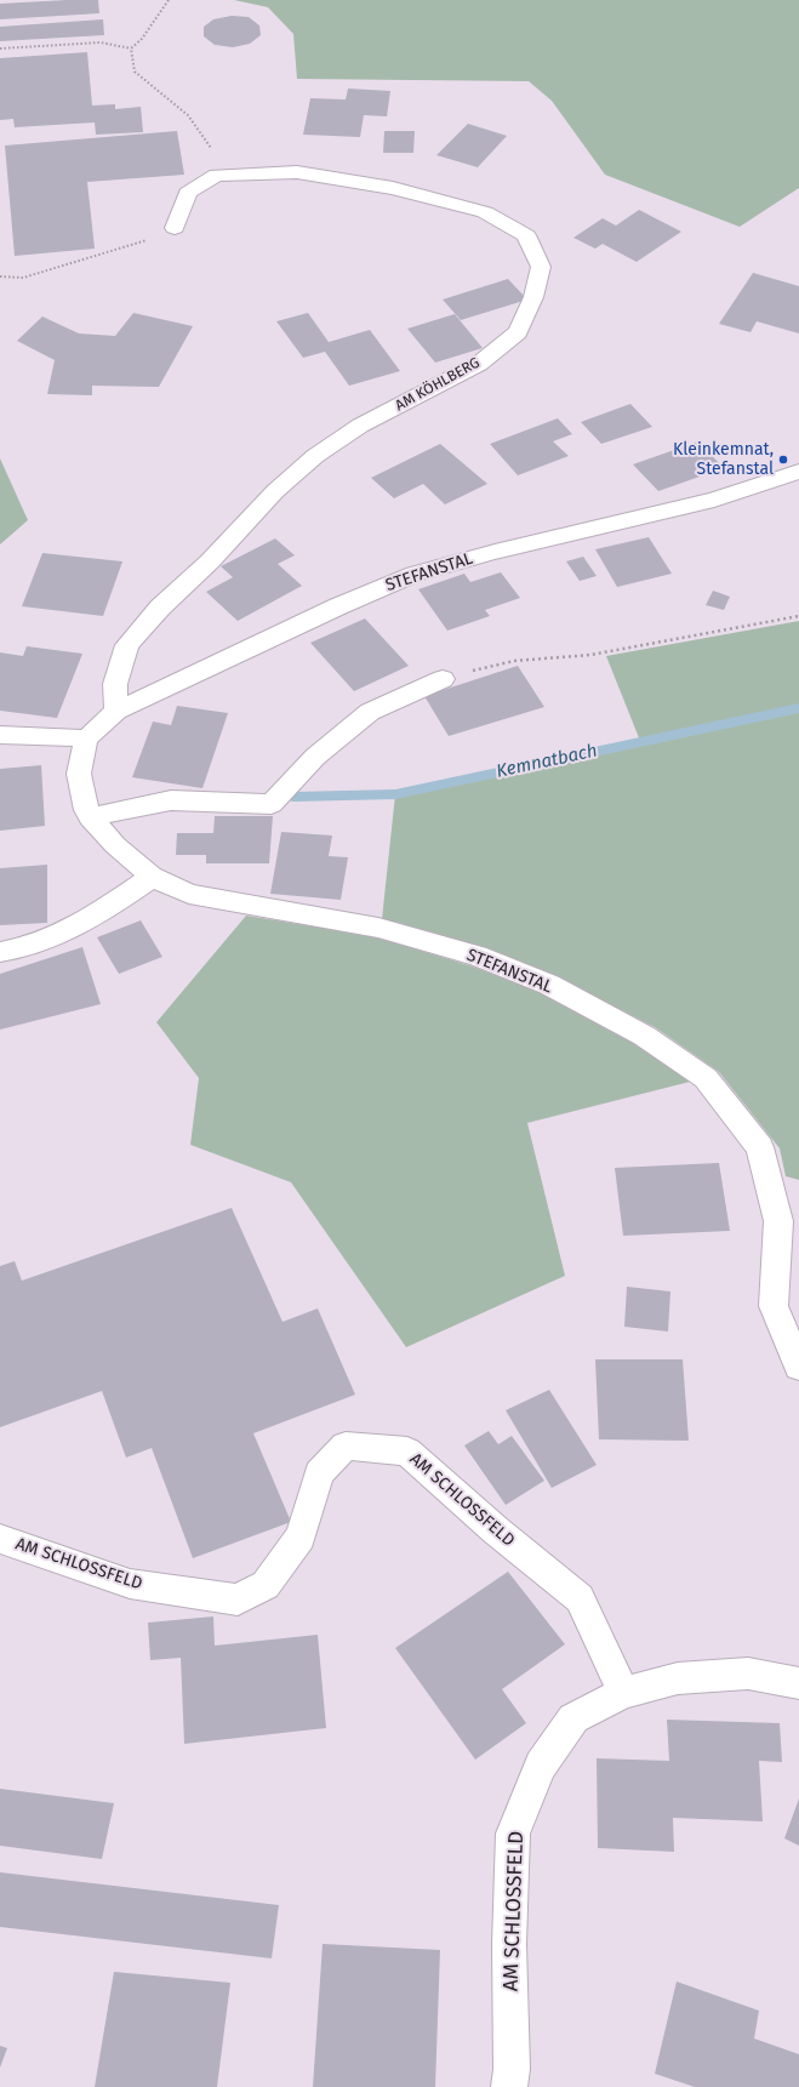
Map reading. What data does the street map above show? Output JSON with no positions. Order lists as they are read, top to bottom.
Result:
{
  "streets": {
    "street": ["AM KÖHLBERG", "STEFANSTAL", "AM SCHLOSSFELD"]
  },
  "crossings": [
    ["AM KÖHLBERG", "STEFANSTAL"]
  ],
  "water": ["Kemnatbach"],
  "places": ["Kleinkemnat, Stefanstal"]
}
